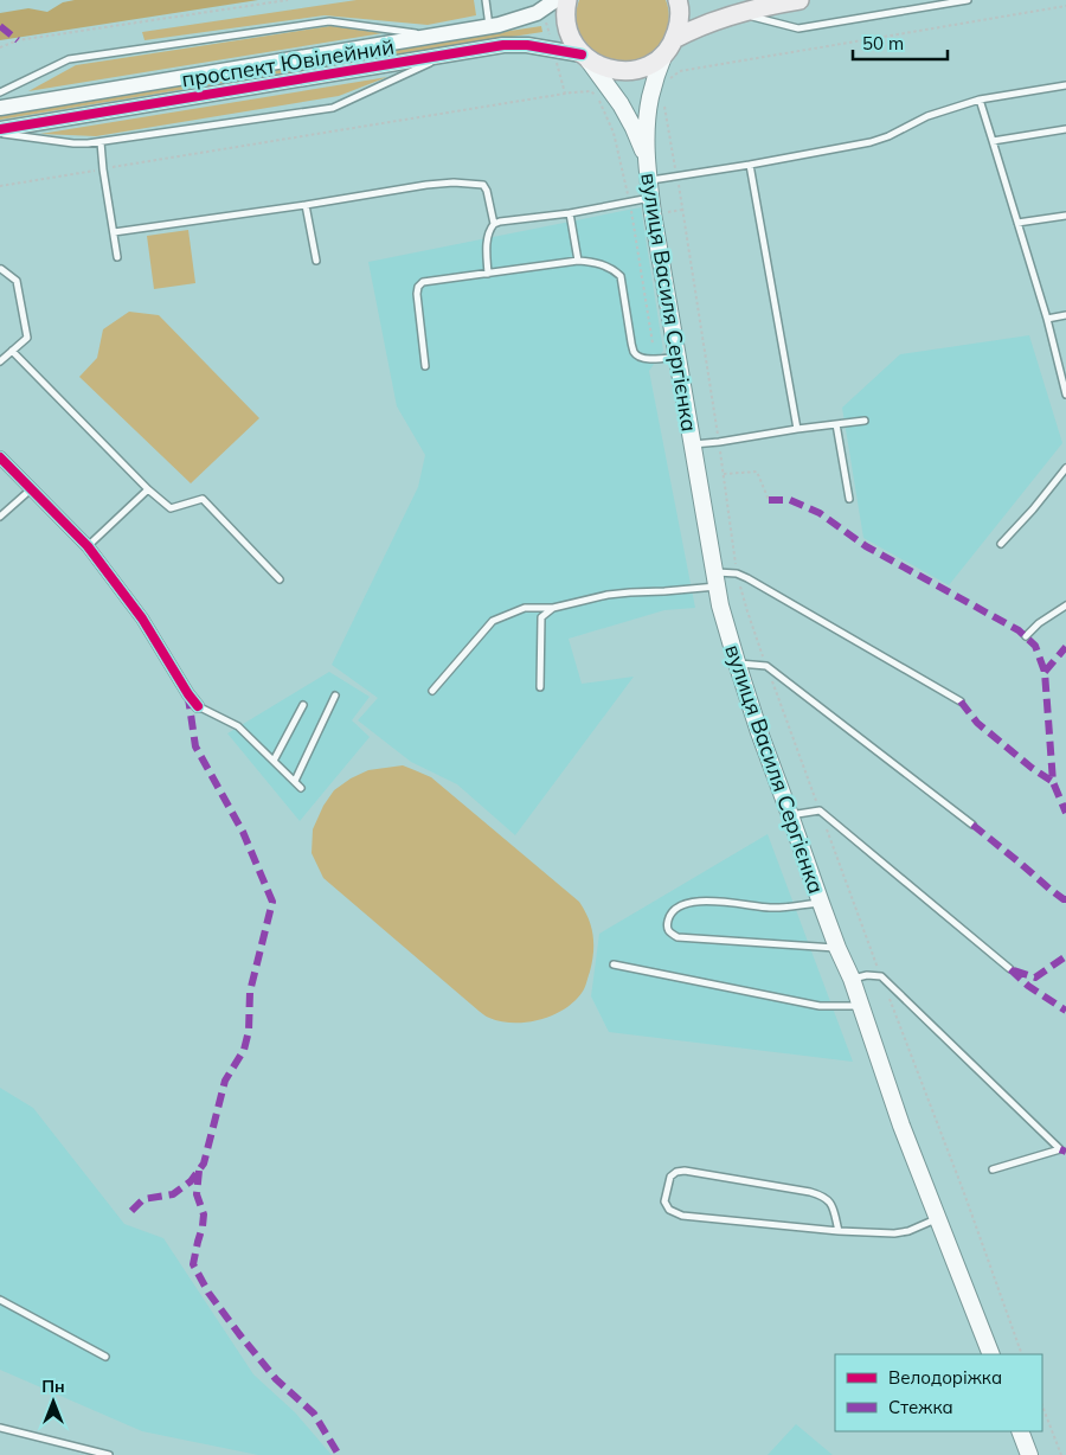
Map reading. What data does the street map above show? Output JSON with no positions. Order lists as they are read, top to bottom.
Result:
{
  "streets": {
    "main road": ["вулиця Василя Сергієнка"],
    "street": ["проспект Ювілейний"]
  },
  "crossings": [
    ["проспект Ювілейний", "вулиця Василя Сергієнка"]
  ],
  "legend": ["Велодоріжка", "Стежка"],
  "scale_bar": "50 m",
  "north": "top"
}
